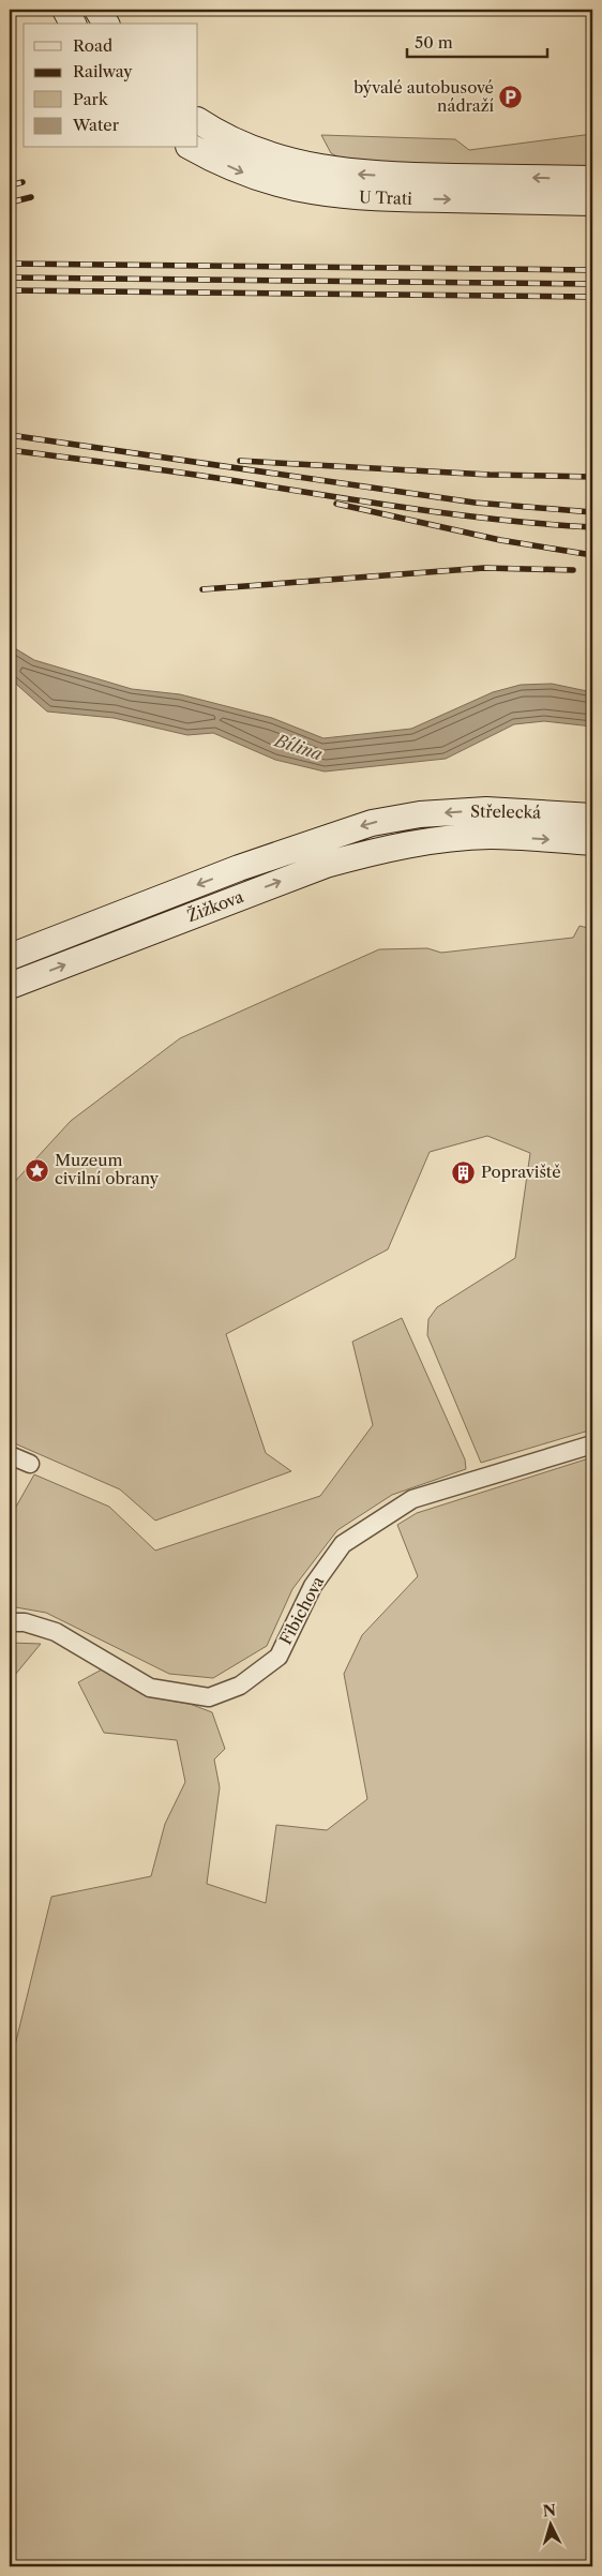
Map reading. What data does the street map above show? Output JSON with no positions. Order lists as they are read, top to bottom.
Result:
{
  "streets": {
    "main road": ["U Trati", "Střelecká", "Žižkova"],
    "street": ["Fibichova"]
  },
  "crossings": [
    ["Střelecká", "Žižkova"]
  ],
  "water": ["Bílina"],
  "places": {
    "parking": ["bývalé autobusové nádraží"],
    "place": ["Muzeum civilní obrany"],
    "building": ["Popraviště"]
  },
  "legend": [
    "Road",
    "Railway",
    "Park",
    "Water"
  ],
  "scale_bar": "50 m",
  "north": "top"
}
